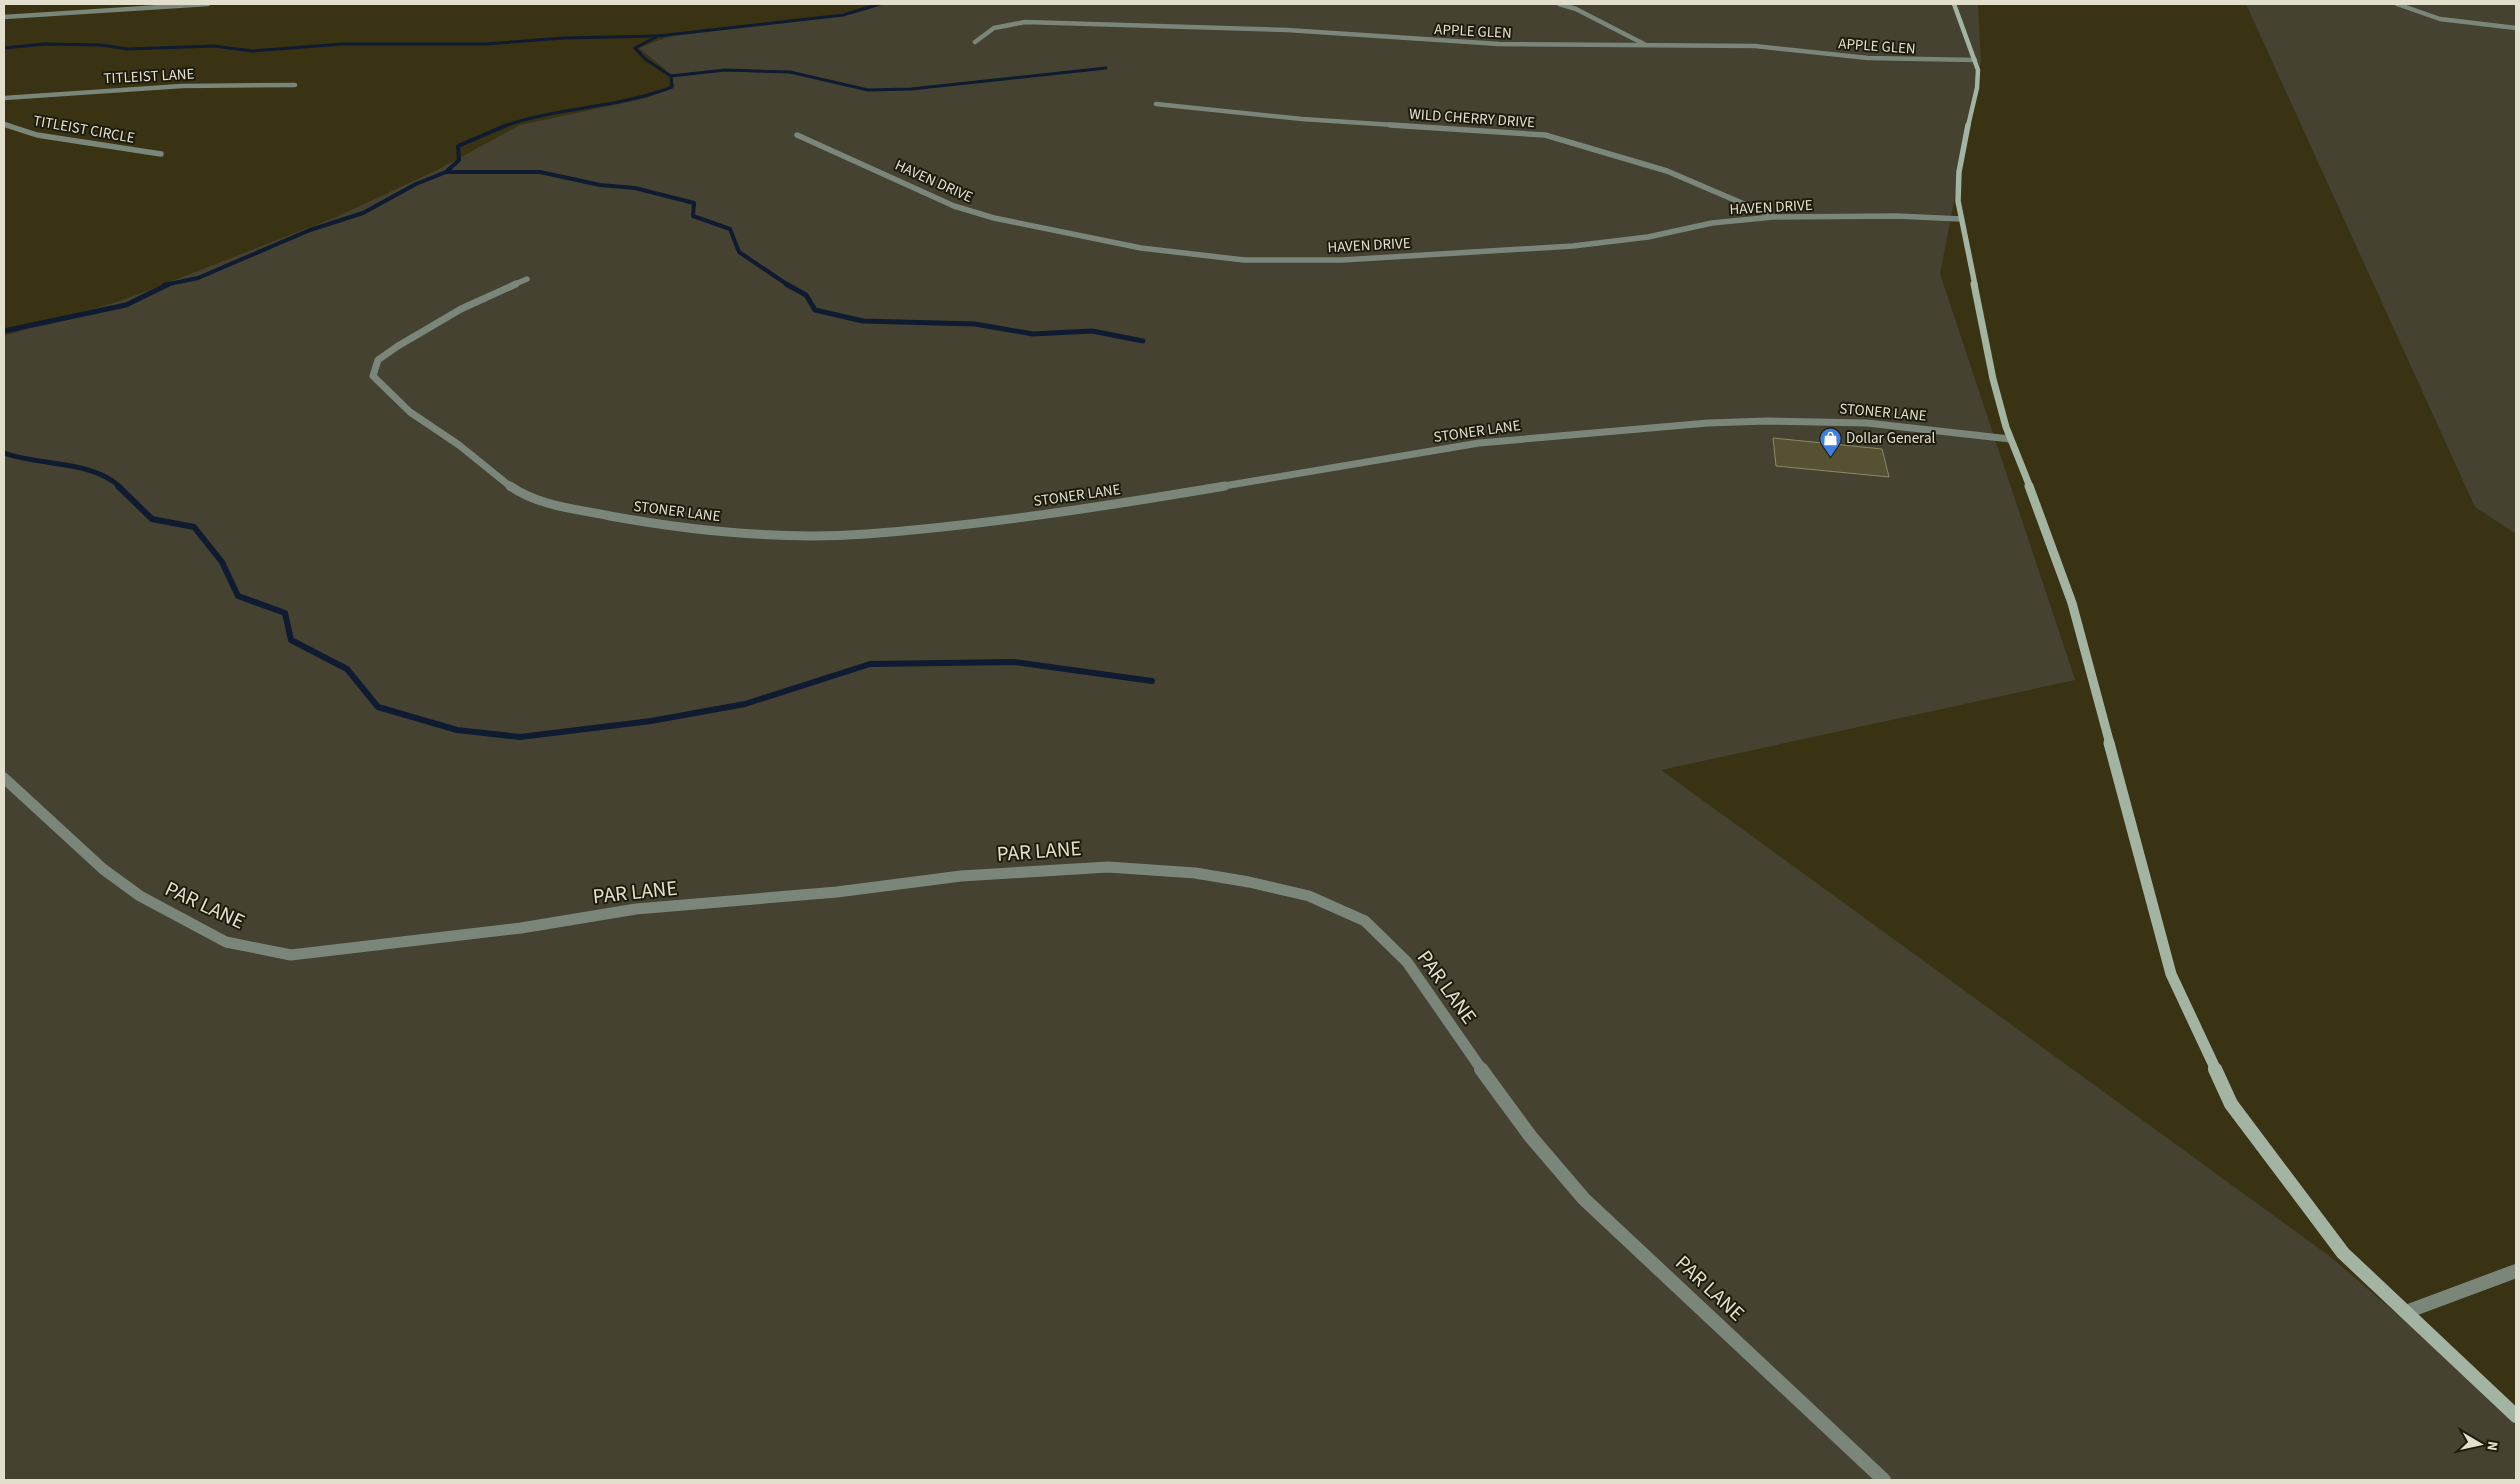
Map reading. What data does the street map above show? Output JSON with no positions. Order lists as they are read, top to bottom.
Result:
{
  "streets": {
    "street": [
      "APPLE GLEN",
      "TITLEIST LANE",
      "WILD CHERRY DRIVE",
      "TITLEIST CIRCLE",
      "HAVEN DRIVE",
      "STONER LANE",
      "PAR LANE"
    ]
  },
  "crossings": [
    ["WILD CHERRY DRIVE", "HAVEN DRIVE"]
  ],
  "places": {
    "shop": ["Dollar General"]
  },
  "north": "right"
}
